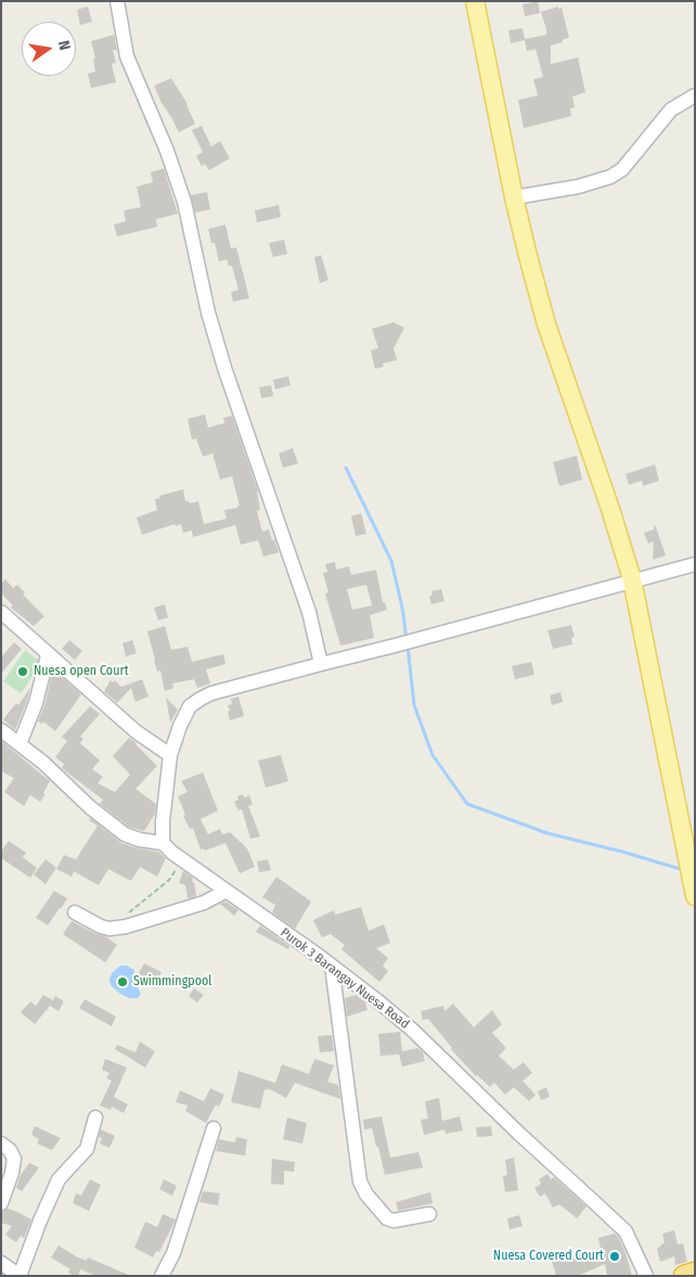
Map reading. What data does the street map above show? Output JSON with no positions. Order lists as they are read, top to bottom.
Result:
{
  "streets": {
    "street": ["Purok 3 Barangay Nuesa Road"]
  },
  "places": ["Nuesa open Court", "Swimmingpool", "Nuesa Covered Court"],
  "north": "right"
}
